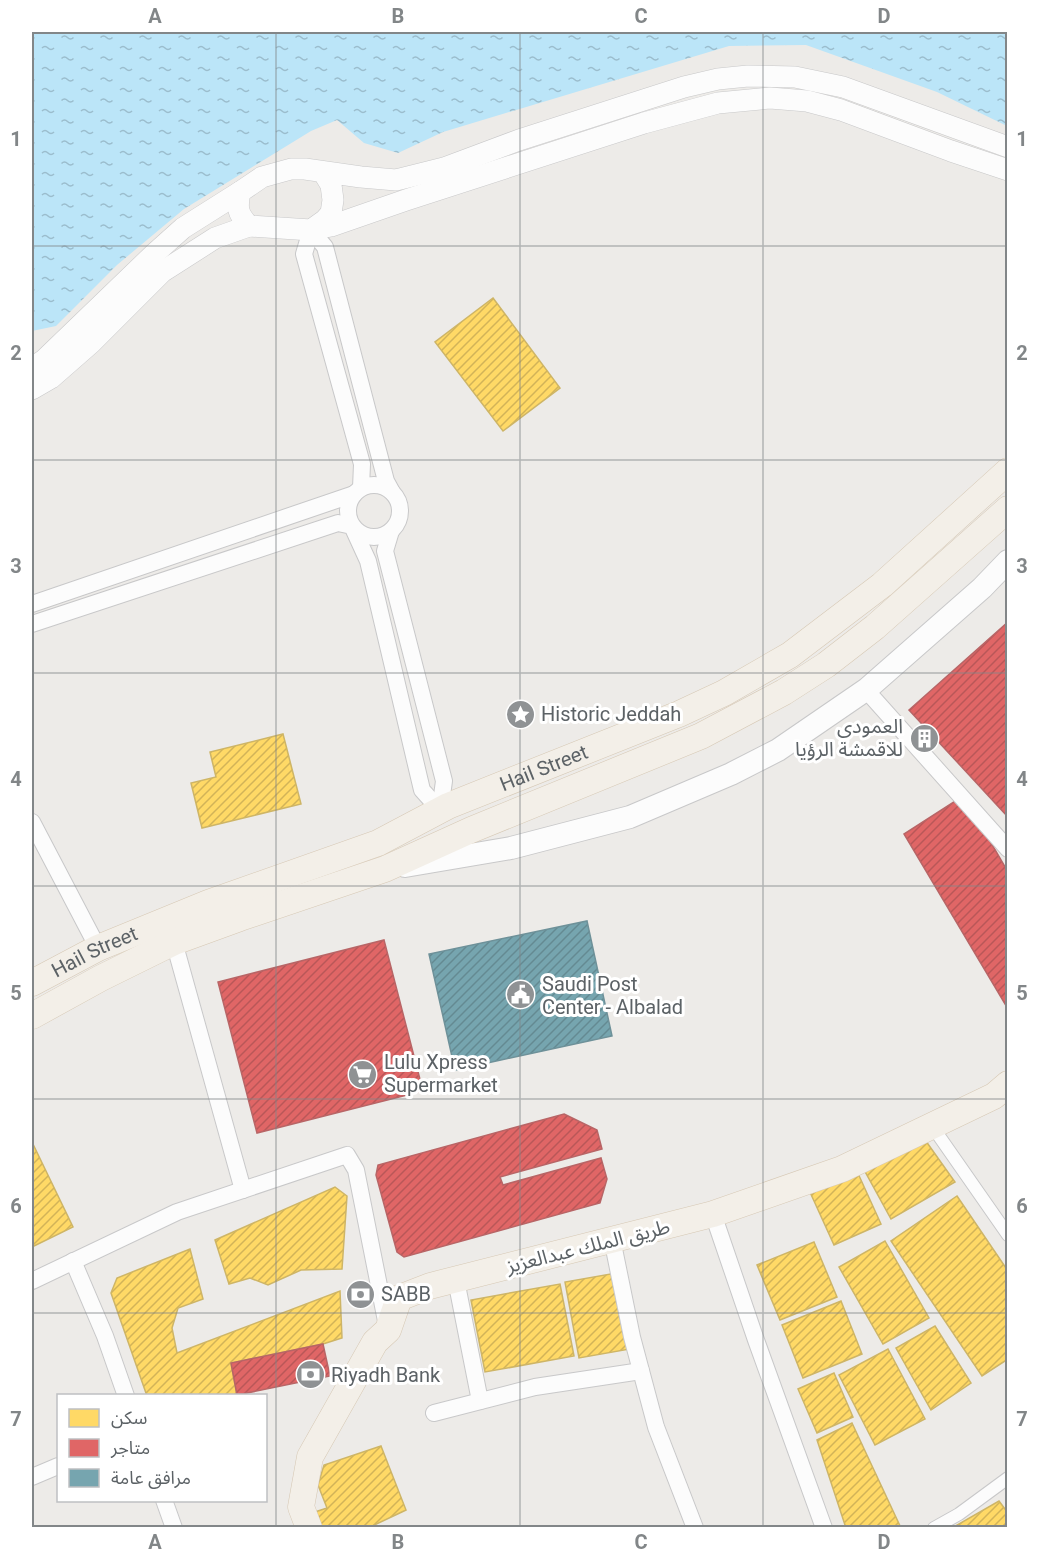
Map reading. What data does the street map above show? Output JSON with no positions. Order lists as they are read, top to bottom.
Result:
{
  "streets": {
    "main road": ["Hail Street", "طريق الملك عبدالعزيز"]
  },
  "places": {
    "place": ["Historic Jeddah"],
    "building": ["العمودي للاقمشة الرؤيا"],
    "public building": ["Saudi Post Center - Albalad"],
    "supermarket": ["Lulu Xpress Supermarket"],
    "bank": ["SABB", "Riyadh Bank"]
  },
  "legend": ["سكن", "متاجر", "مرافق عامة"],
  "grid": {
    "columns": [
      "A",
      "B",
      "C",
      "D"
    ],
    "rows": [
      "1",
      "2",
      "3",
      "4",
      "5",
      "6",
      "7"
    ]
  }
}
